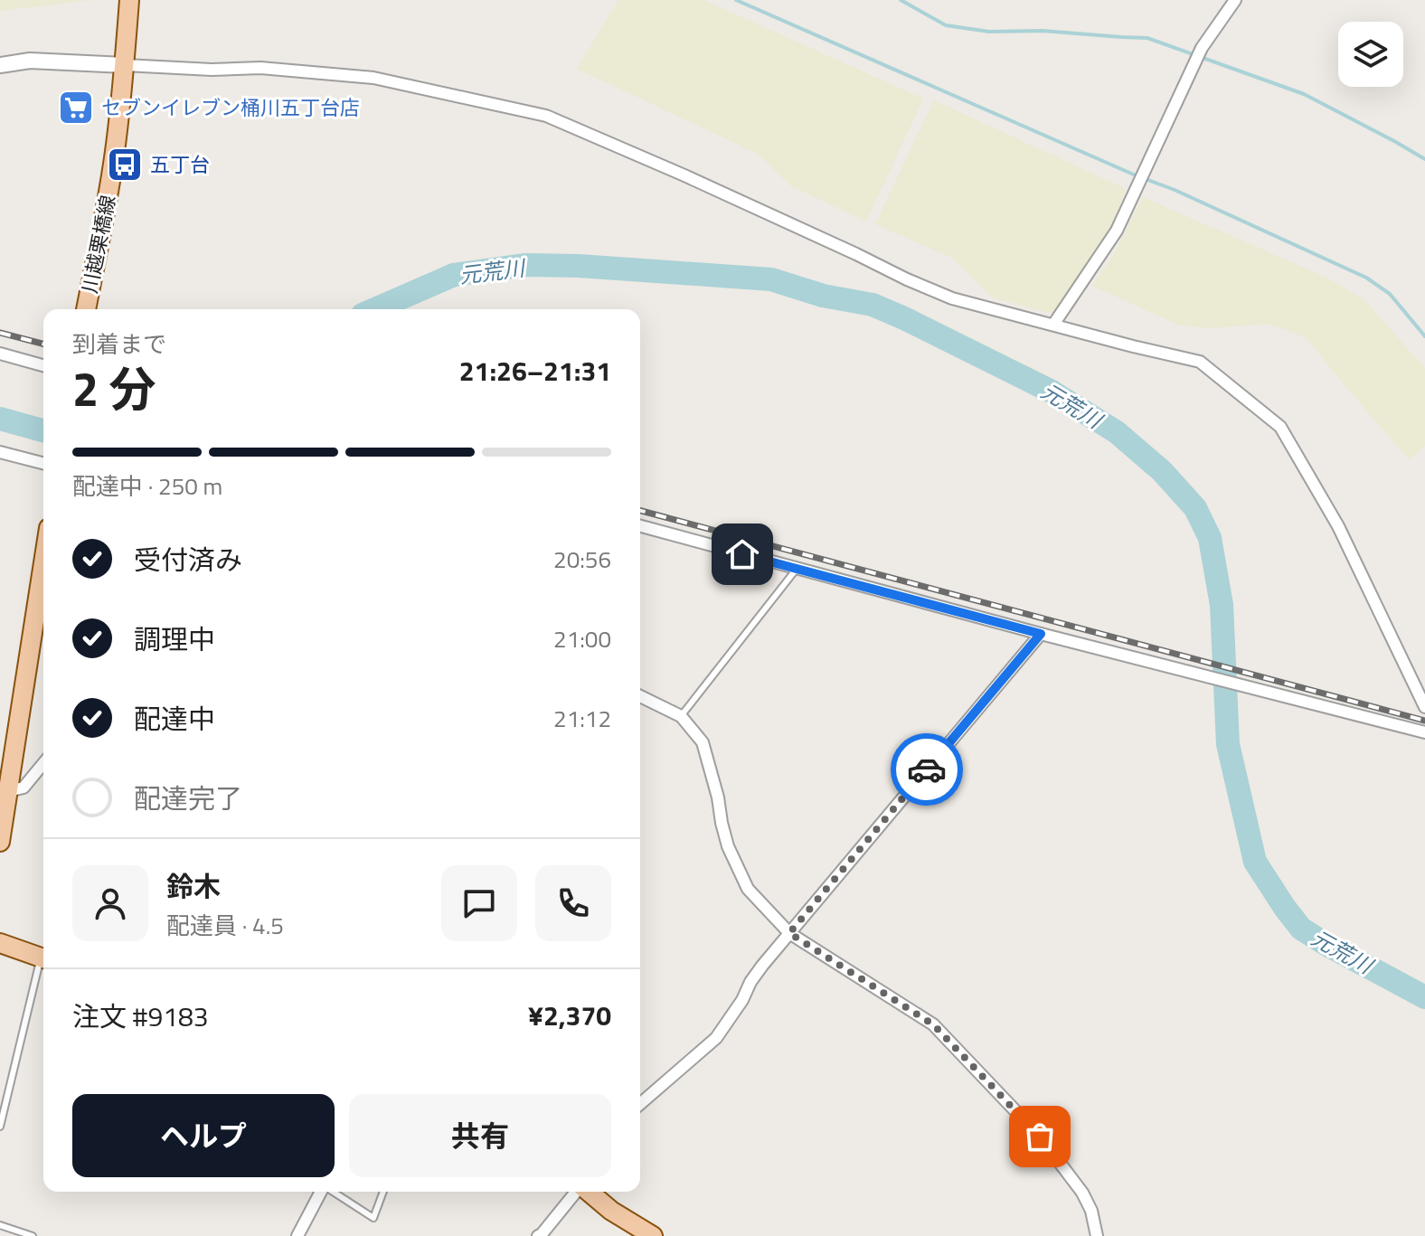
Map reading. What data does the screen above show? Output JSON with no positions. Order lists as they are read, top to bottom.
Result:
{
  "streets": {
    "main road": ["川越栗橋線"]
  },
  "water": ["元荒川"],
  "places": {
    "supermarket": ["セブンイレブン桶川五丁台店"],
    "bus stop": ["五丁台"]
  },
  "page": {
    "heading": ["2 分", "到着まで", "21:26–21:31"],
    "panel": [
      "鈴木",
      "配達員 · 4.5",
      "注文 #9183",
      "¥2,370"
    ],
    "bar": "配達中 · 250 m",
    "list": [
      ["受付済み", "20:56"],
      ["調理中", "21:00"],
      ["配達中", "21:12"],
      "配達完了"
    ],
    "buttons": ["ヘルプ", "共有"]
  }
}
